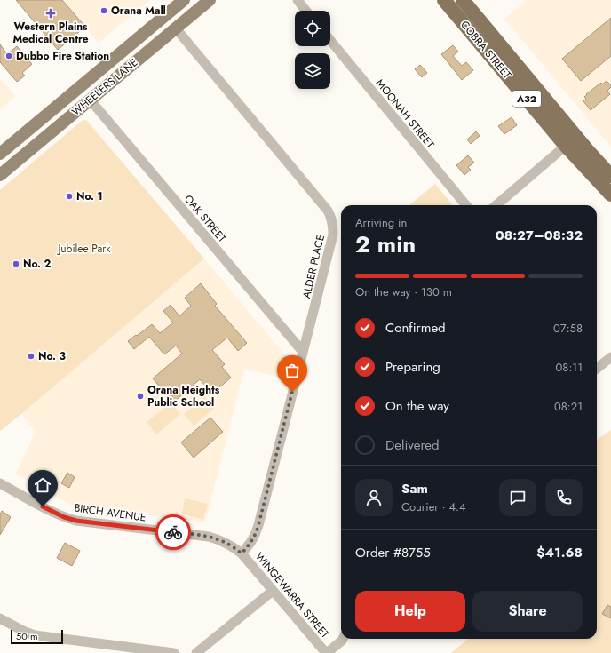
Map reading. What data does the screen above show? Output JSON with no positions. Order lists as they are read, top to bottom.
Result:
{
  "streets": {
    "highway": ["COBRA STREET", "A32"],
    "main road": ["WHEELERS LANE"],
    "street": [
      "MOONAH STREET",
      "OAK STREET",
      "ALDER PLACE",
      "BIRCH AVENUE",
      "WINGEWARRA STREET"
    ]
  },
  "crossings": [
    ["WHEELERS LANE", "OAK STREET"],
    ["WHEELERS LANE", "ALDER PLACE"],
    ["OAK STREET", "ALDER PLACE"],
    ["ALDER PLACE", "BIRCH AVENUE"],
    ["ALDER PLACE", "WINGEWARRA STREET"],
    ["BIRCH AVENUE", "WINGEWARRA STREET"]
  ],
  "parks": ["Jubilee Park"],
  "places": {
    "other": [
      "Orana Mall",
      "Dubbo Fire Station",
      "No. 1",
      "No. 2",
      "No. 3",
      "Orana Heights Public School"
    ],
    "health": ["Western Plains Medical Centre"]
  },
  "scale_bar": "50 m",
  "page": {
    "heading": ["2 min", "Arriving in", "08:27–08:32"],
    "panel": [
      "Sam",
      "Courier · 4.4",
      "Order #8755",
      "$41.68"
    ],
    "bar": "On the way · 130 m",
    "list": [
      ["Confirmed", "07:58"],
      ["Preparing", "08:11"],
      ["On the way", "08:21"],
      "Delivered"
    ],
    "buttons": ["Help", "Share"],
    "scale": "50 m"
  }
}
